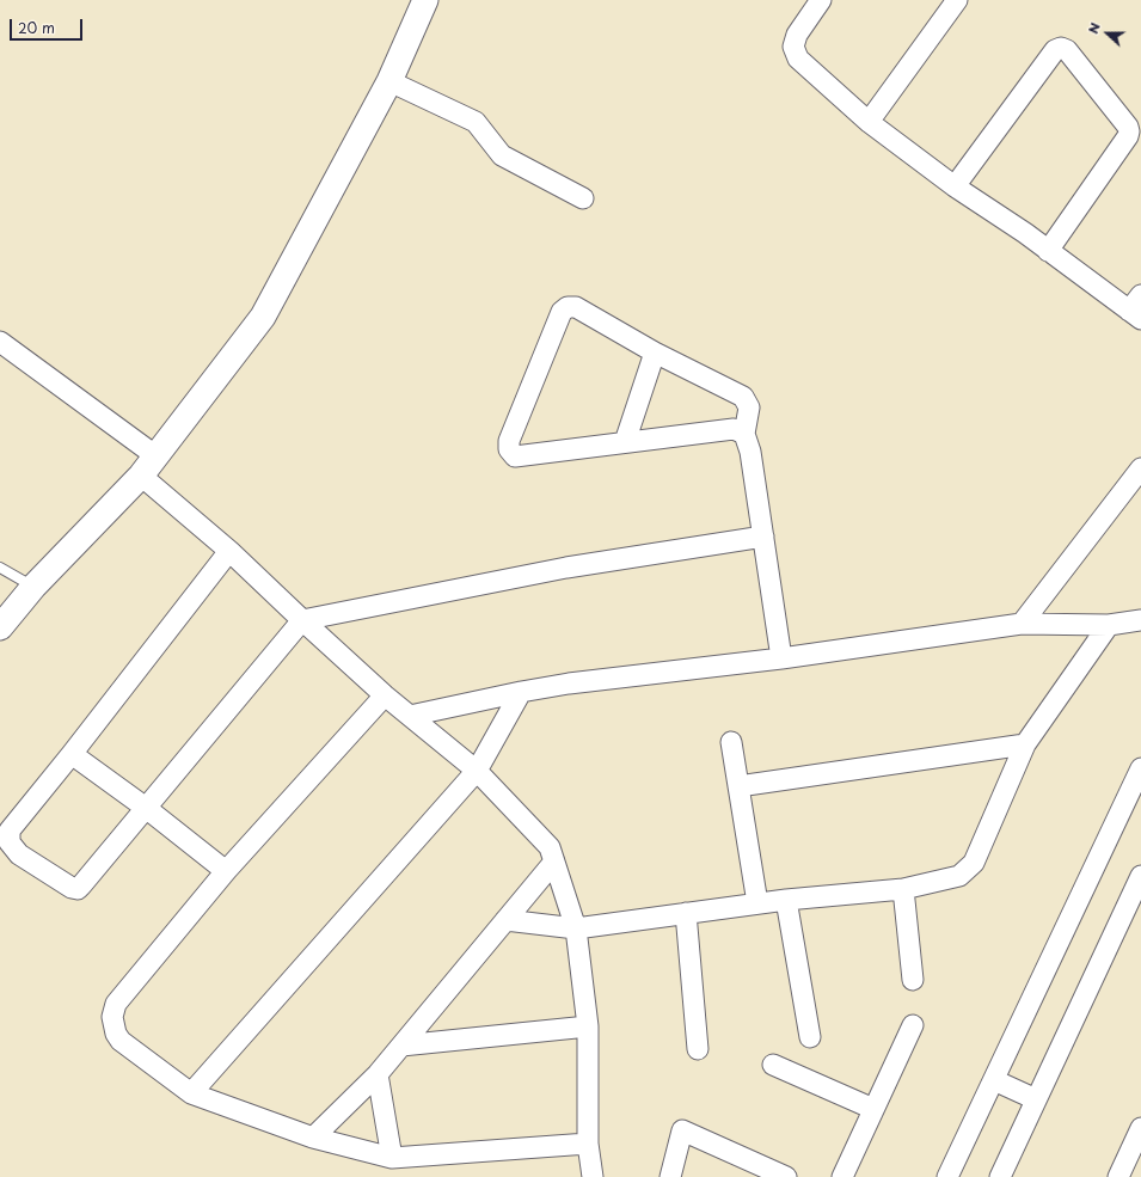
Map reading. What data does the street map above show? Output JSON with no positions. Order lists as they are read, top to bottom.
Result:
{
  "scale_bar": "20 m",
  "north": "left"
}
